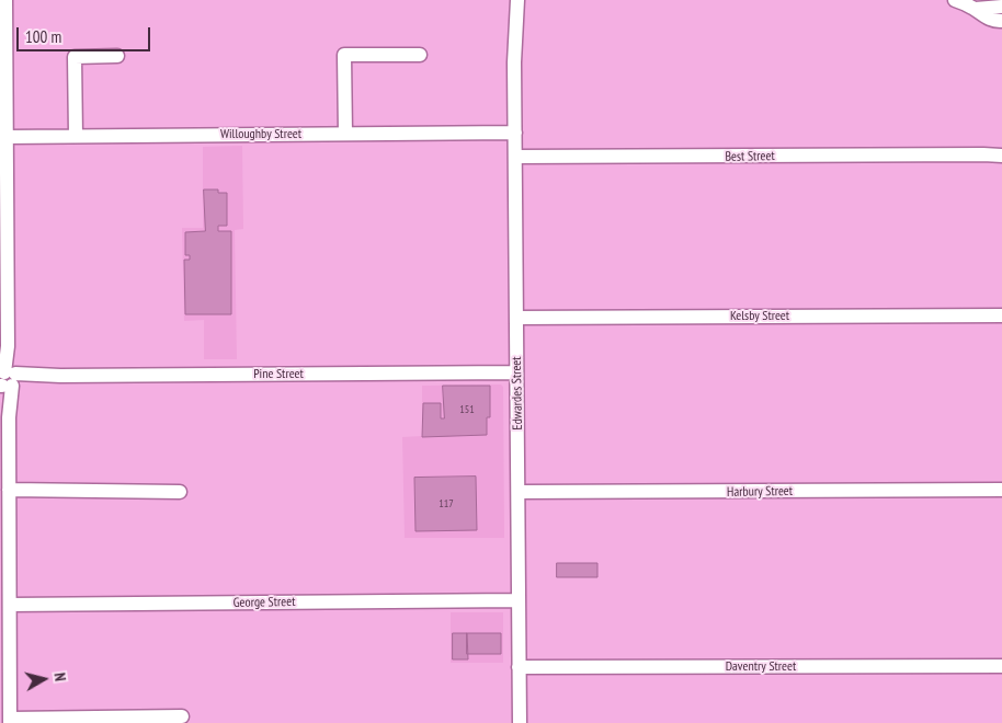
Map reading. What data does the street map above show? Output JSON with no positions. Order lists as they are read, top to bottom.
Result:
{
  "streets": {
    "street": [
      "Willoughby Street",
      "Best Street",
      "Kelsby Street",
      "Pine Street",
      "Edwardes Street",
      "Harbury Street",
      "George Street",
      "Daventry Street"
    ]
  },
  "crossings": [
    ["Willoughby Street", "Edwardes Street"],
    ["Best Street", "Edwardes Street"],
    ["Kelsby Street", "Edwardes Street"],
    ["Pine Street", "Edwardes Street"],
    ["Edwardes Street", "Harbury Street"],
    ["Edwardes Street", "George Street"],
    ["Edwardes Street", "Daventry Street"]
  ],
  "house_numbers": ["151", "117"],
  "scale_bar": "100 m",
  "north": "right"
}
